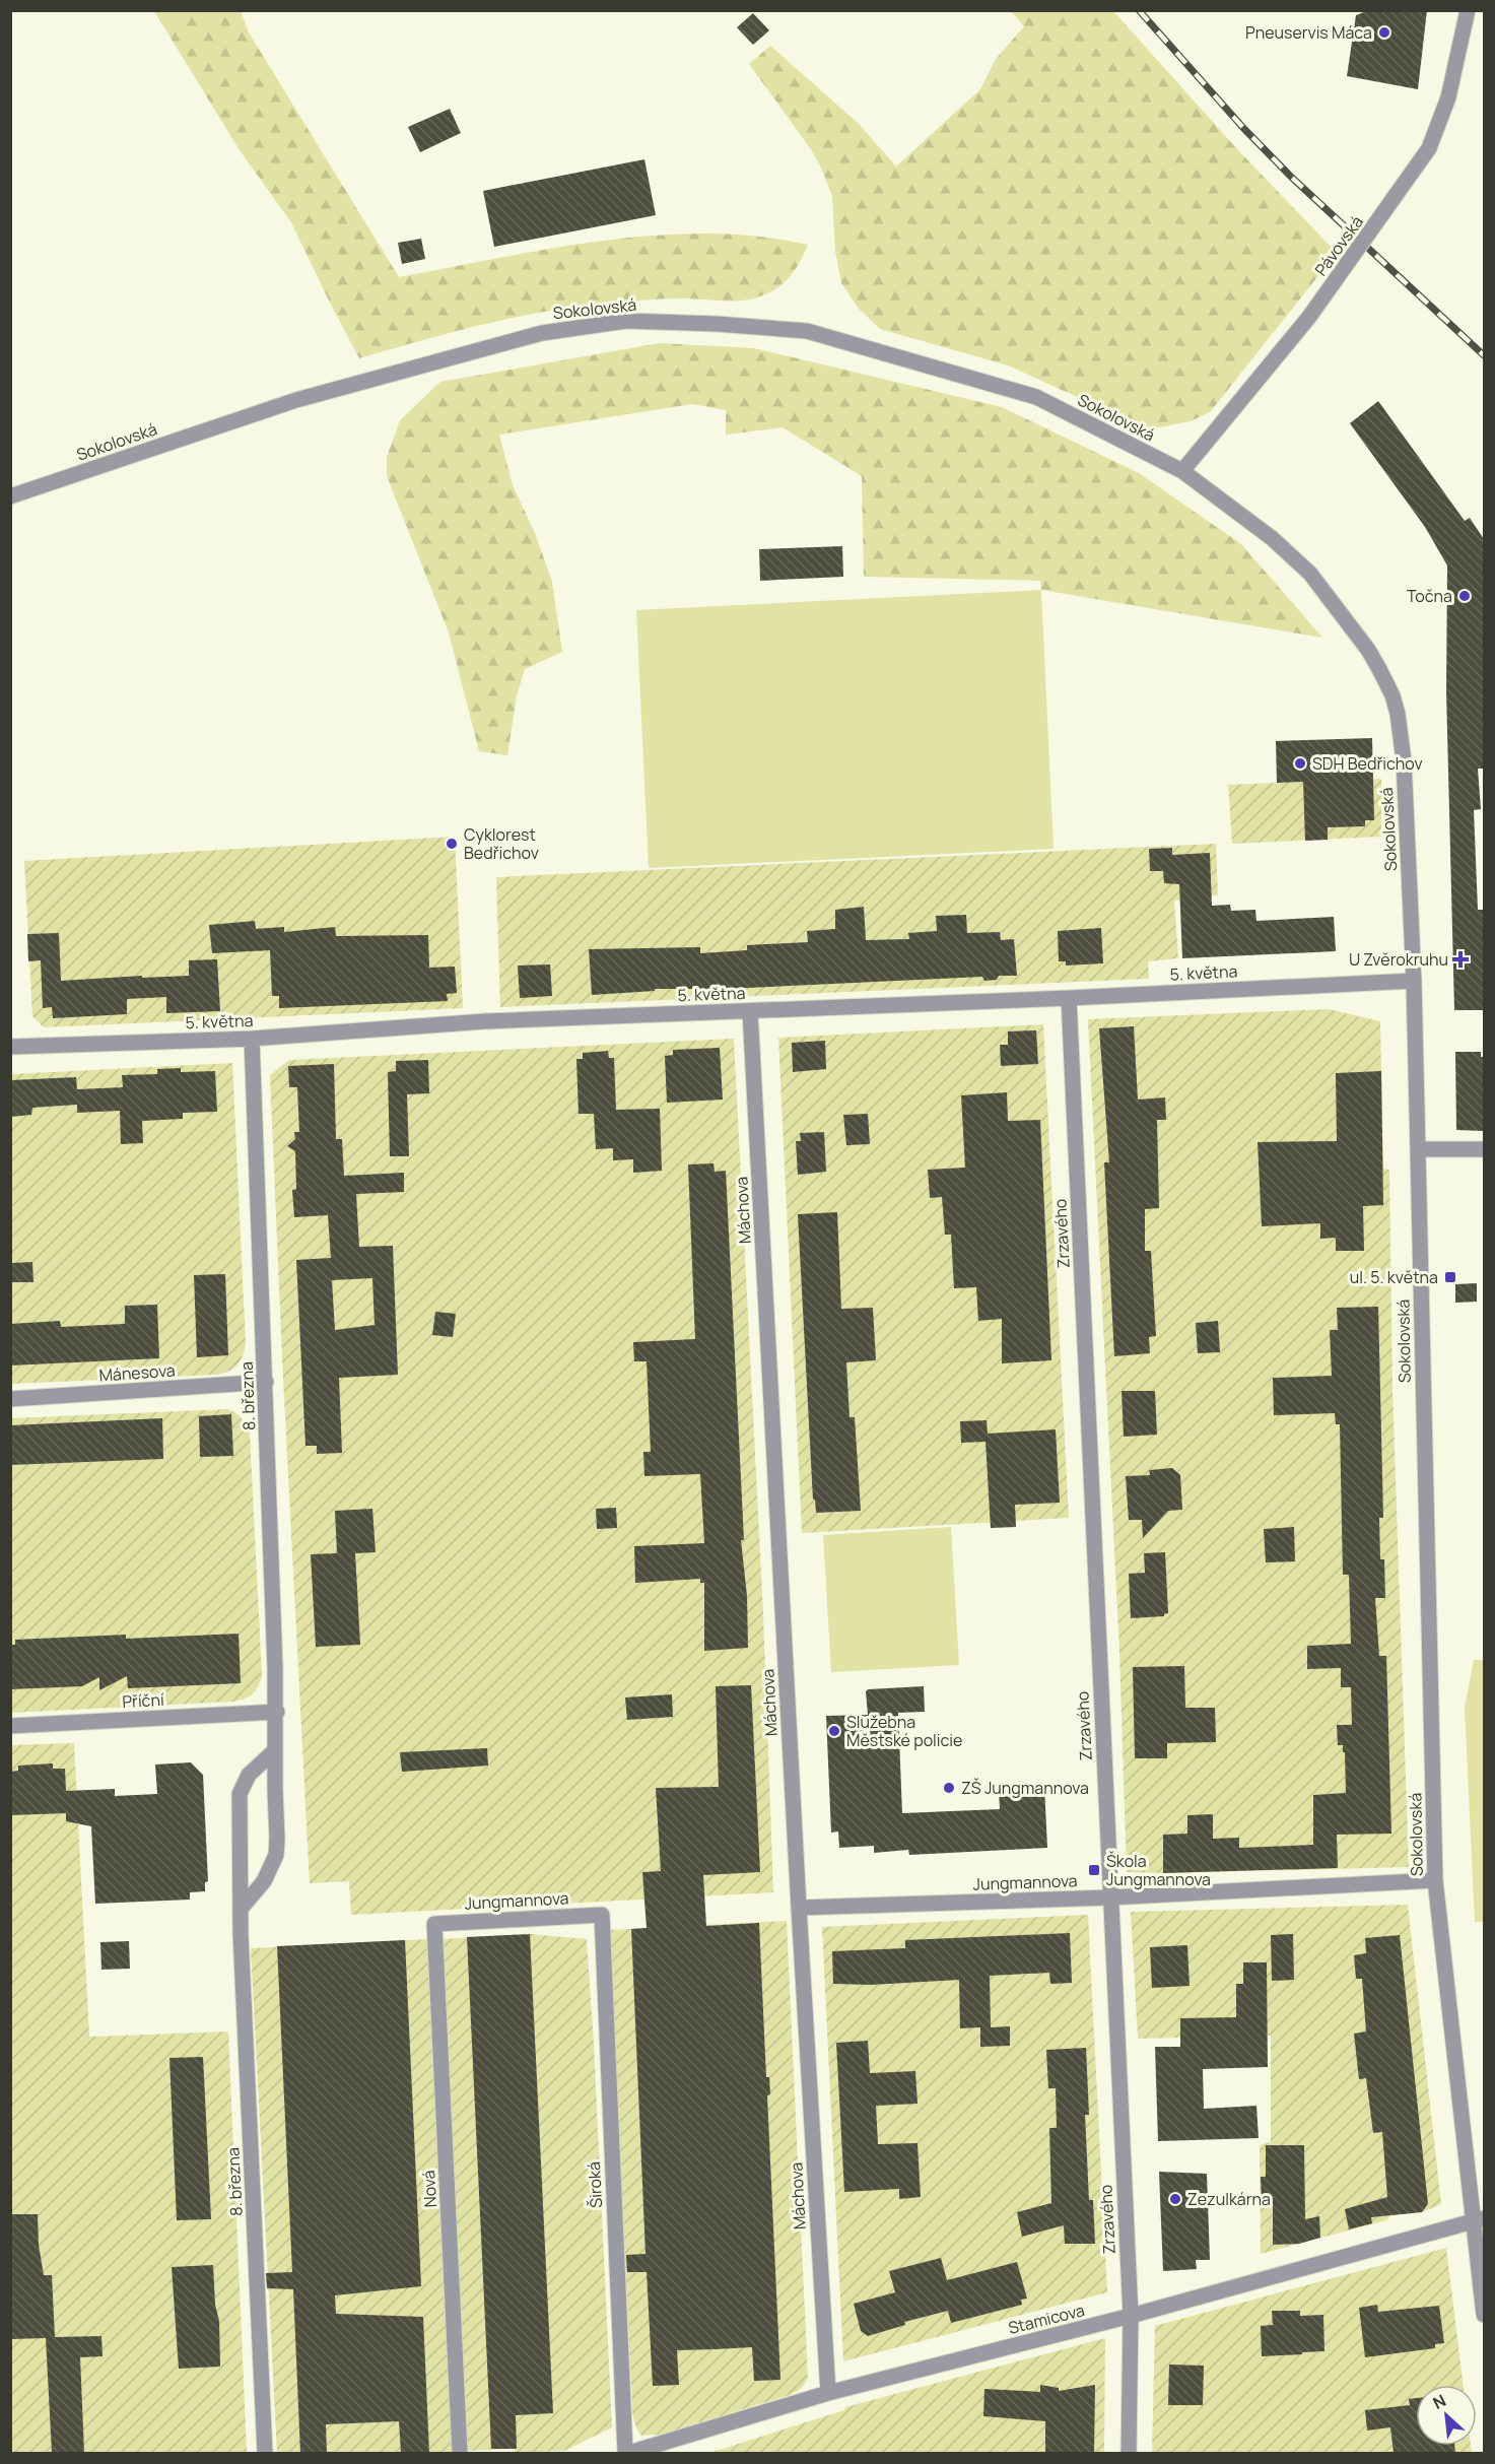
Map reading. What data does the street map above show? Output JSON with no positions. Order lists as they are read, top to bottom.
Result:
{
  "streets": {
    "street": [
      "Pávovská",
      "Sokolovská",
      "5. května",
      "Máchova",
      "Zrzavého",
      "Mánesova",
      "8. března",
      "Příční",
      "Jungmannova",
      "Široká",
      "Nová",
      "Stamicova"
    ]
  },
  "crossings": [
    ["Pávovská", "Sokolovská"],
    ["Sokolovská", "5. května"],
    ["Sokolovská", "Jungmannova"],
    ["Sokolovská", "Stamicova"],
    ["5. května", "Máchova"],
    ["5. května", "Zrzavého"],
    ["5. května", "8. března"],
    ["Máchova", "Jungmannova"],
    ["Máchova", "Stamicova"],
    ["Zrzavého", "Jungmannova"],
    ["Zrzavého", "Stamicova"],
    ["Mánesova", "8. března"],
    ["8. března", "Příční"],
    ["Jungmannova", "Široká"],
    ["Jungmannova", "Nová"],
    ["Široká", "Stamicova"]
  ],
  "places": {
    "other": [
      "Pneuservis Máca",
      "Točna",
      "SDH Bedřichov",
      "Cyklorest Bedřichov",
      "Služebna Městské policie",
      "ZŠ Jungmannova",
      "Zezulkárna"
    ],
    "health": ["U Zvěrokruhu"],
    "transit": ["ul. 5. května", "Škola Jungmannova"]
  },
  "north": "top left"
}
